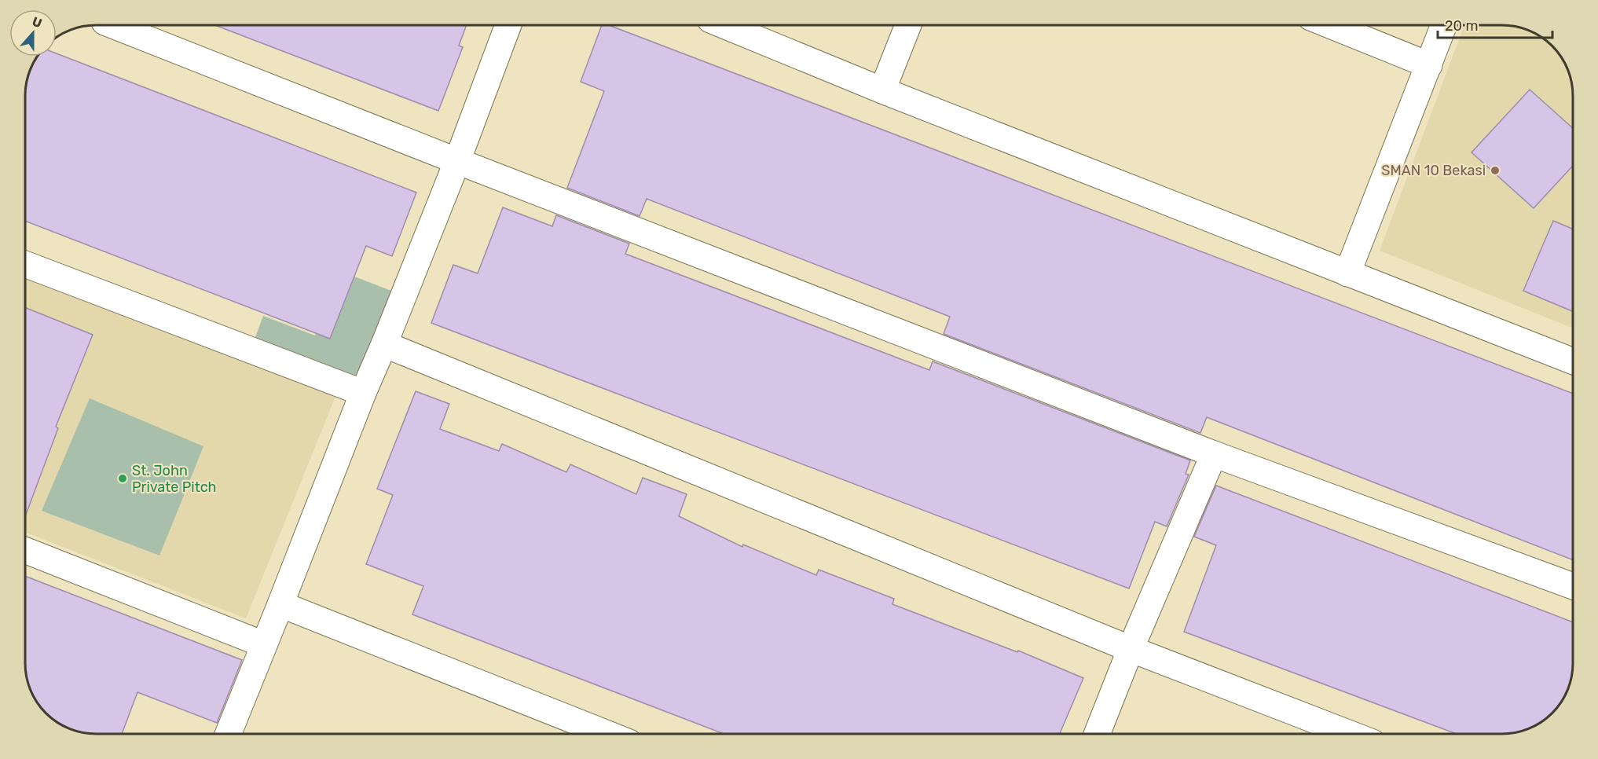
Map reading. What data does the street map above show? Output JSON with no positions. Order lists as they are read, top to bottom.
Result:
{
  "places": ["SMAN 10 Bekasi", "St. John Private Pitch"],
  "scale_bar": "20 m",
  "north": "top"
}
